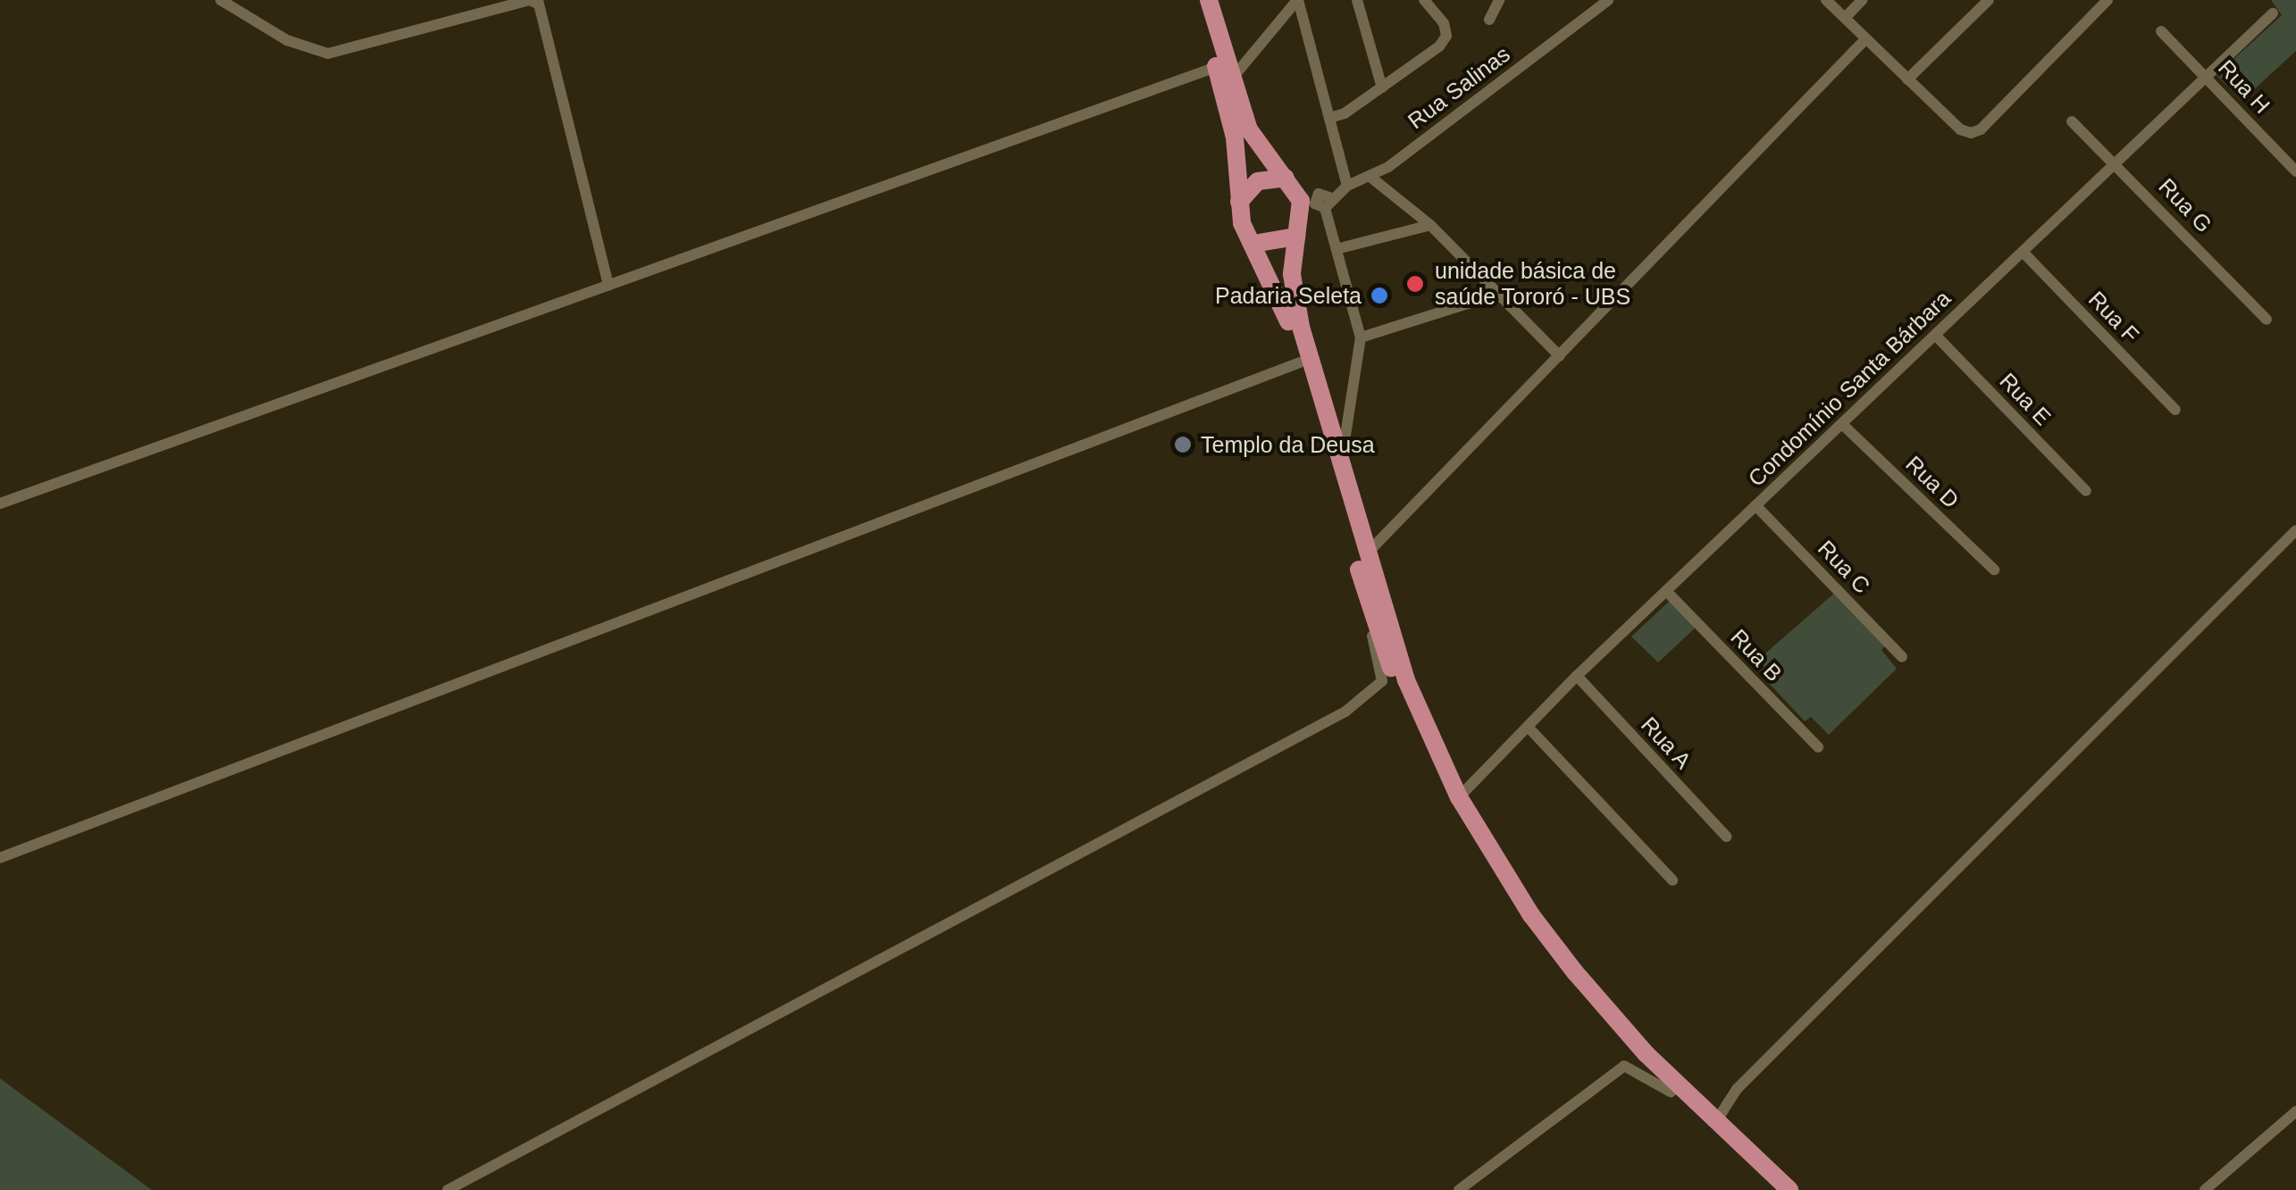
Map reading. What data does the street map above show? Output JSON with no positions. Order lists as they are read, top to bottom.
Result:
{
  "streets": {
    "street": [
      "Rua H",
      "Rua Salinas",
      "Rua G",
      "Rua F",
      "Condomínio Santa Bárbara",
      "Rua E",
      "Rua D",
      "Rua C",
      "Rua B",
      "Rua A"
    ]
  },
  "crossings": [
    ["Rua H", "Condomínio Santa Bárbara"],
    ["Rua G", "Condomínio Santa Bárbara"],
    ["Rua F", "Condomínio Santa Bárbara"],
    ["Condomínio Santa Bárbara", "Rua E"],
    ["Condomínio Santa Bárbara", "Rua D"],
    ["Condomínio Santa Bárbara", "Rua C"],
    ["Condomínio Santa Bárbara", "Rua B"],
    ["Condomínio Santa Bárbara", "Rua A"]
  ],
  "places": ["unidade básica de saúde Tororó - UBS", "Padaria Seleta", "Templo da Deusa"]
}
